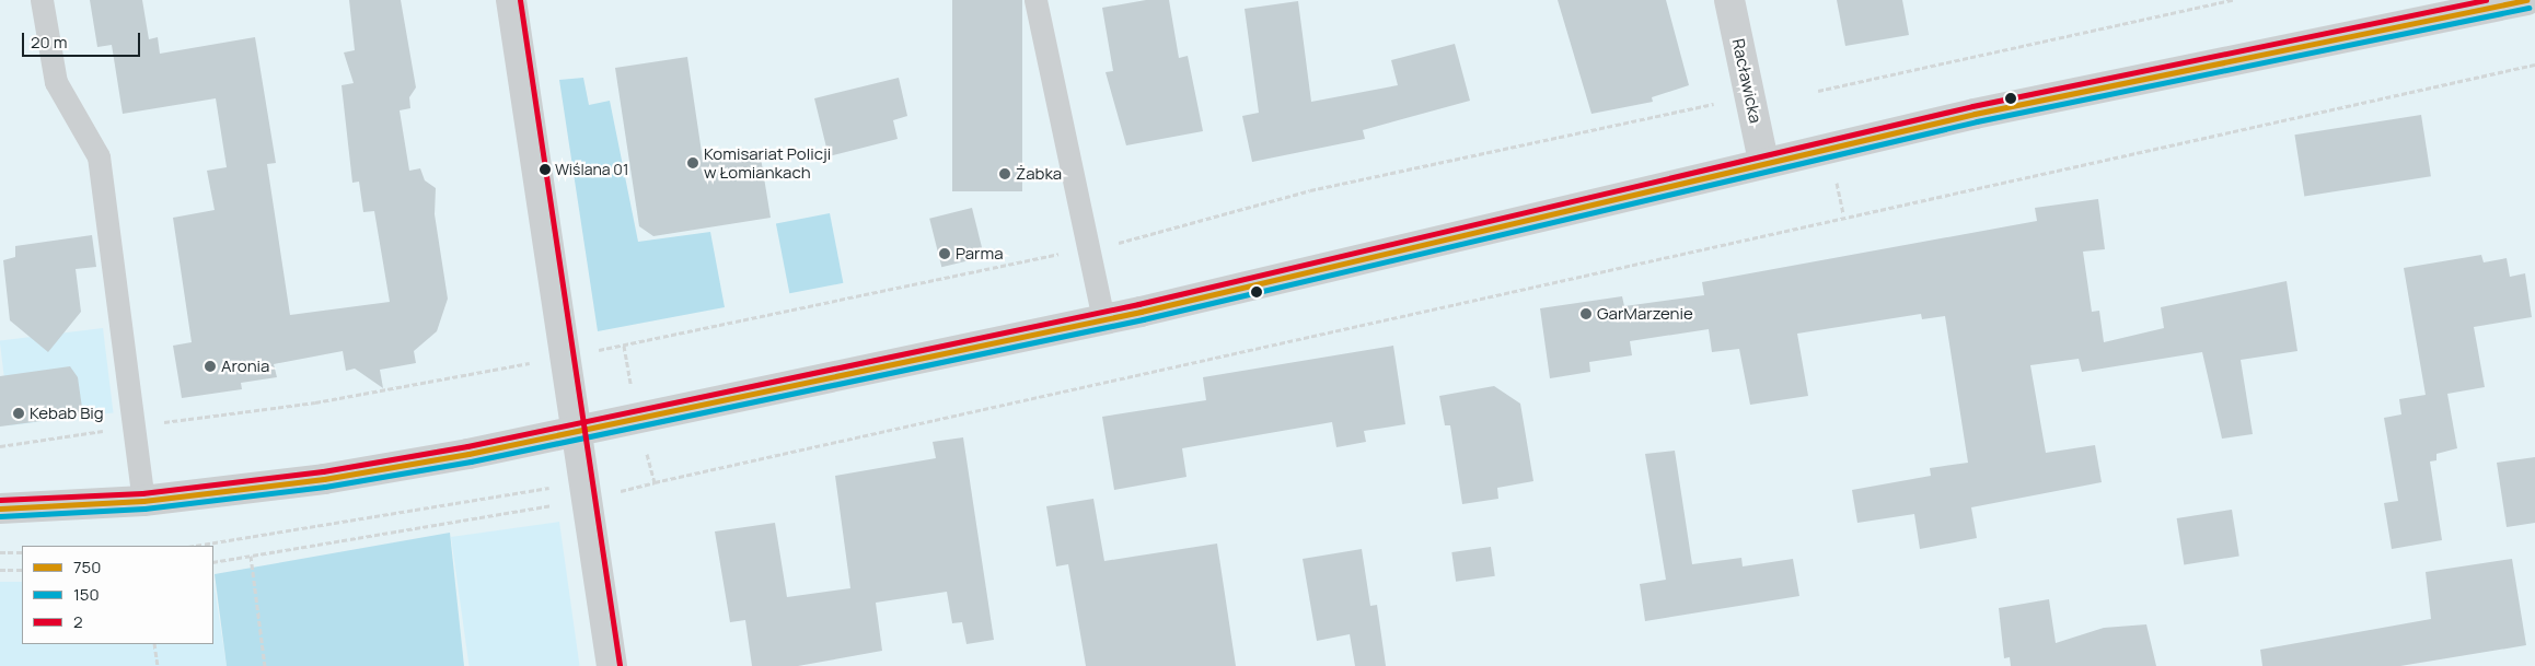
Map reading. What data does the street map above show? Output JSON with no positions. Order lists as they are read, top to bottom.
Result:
{
  "streets": {
    "street": ["Racławicka"]
  },
  "places": [
    "Komisariat Policji w Łomiankach",
    "Wiślana 01",
    "Żabka",
    "Parma",
    "GarMarzenie",
    "Aronia",
    "Kebab Big"
  ],
  "lines": ["transit line 750", "transit line 2", "transit line 150"],
  "legend": ["750", "150", "2"],
  "scale_bar": "20 m"
}
